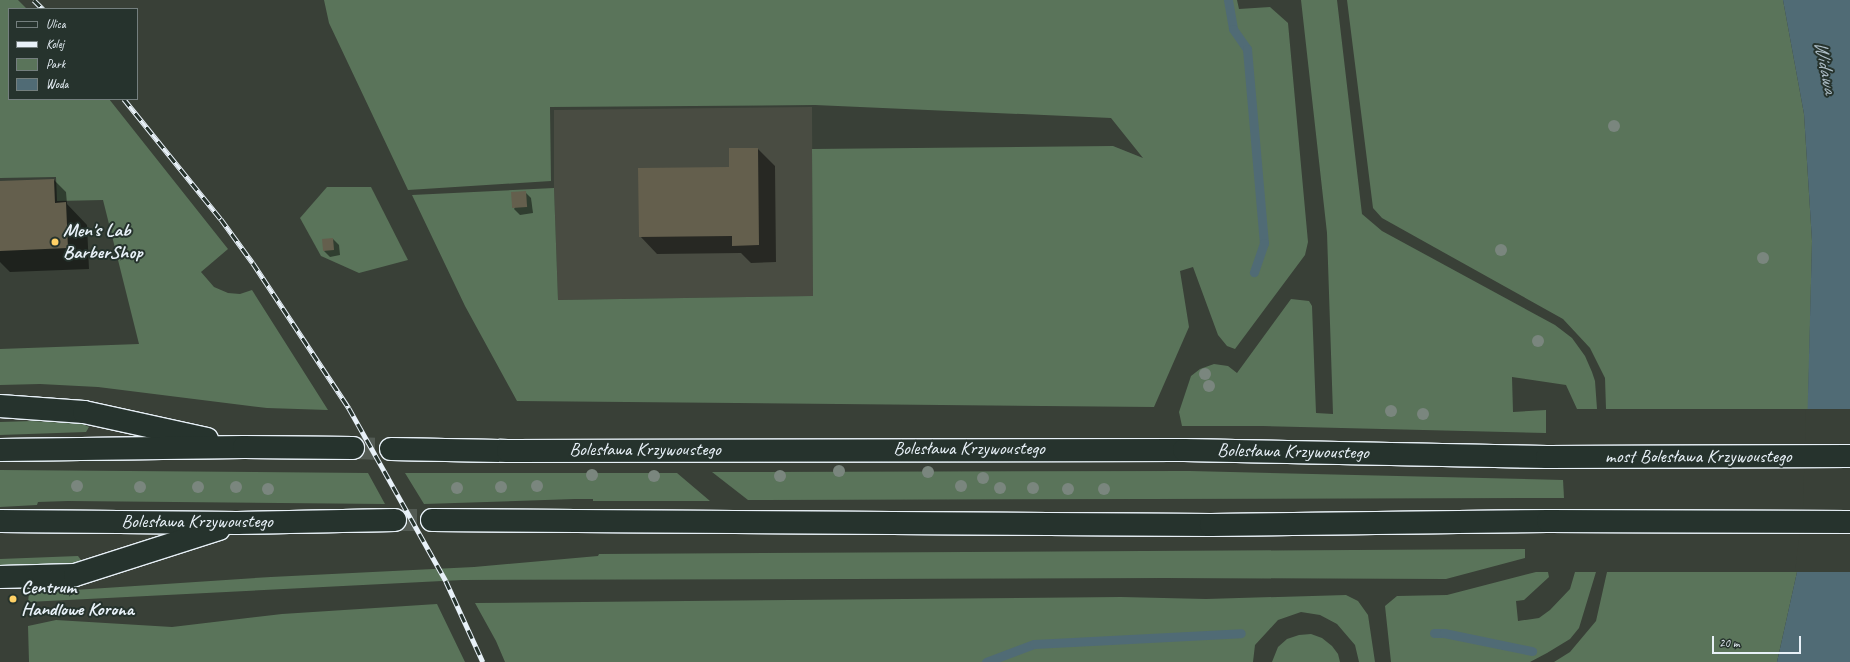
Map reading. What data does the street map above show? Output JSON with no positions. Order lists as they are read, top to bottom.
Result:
{
  "streets": {
    "main road": ["Bolesława Krzywoustego", "most Bolesława Krzywoustego"]
  },
  "crossings": [
    ["Bolesława Krzywoustego", "most Bolesława Krzywoustego"]
  ],
  "water": ["Widawa"],
  "places": ["Men's Lab BarberShop", "Centrum Handlowe Korona"],
  "legend": [
    "Ulica",
    "Kolej",
    "Park",
    "Woda"
  ],
  "scale_bar": "20 m"
}
